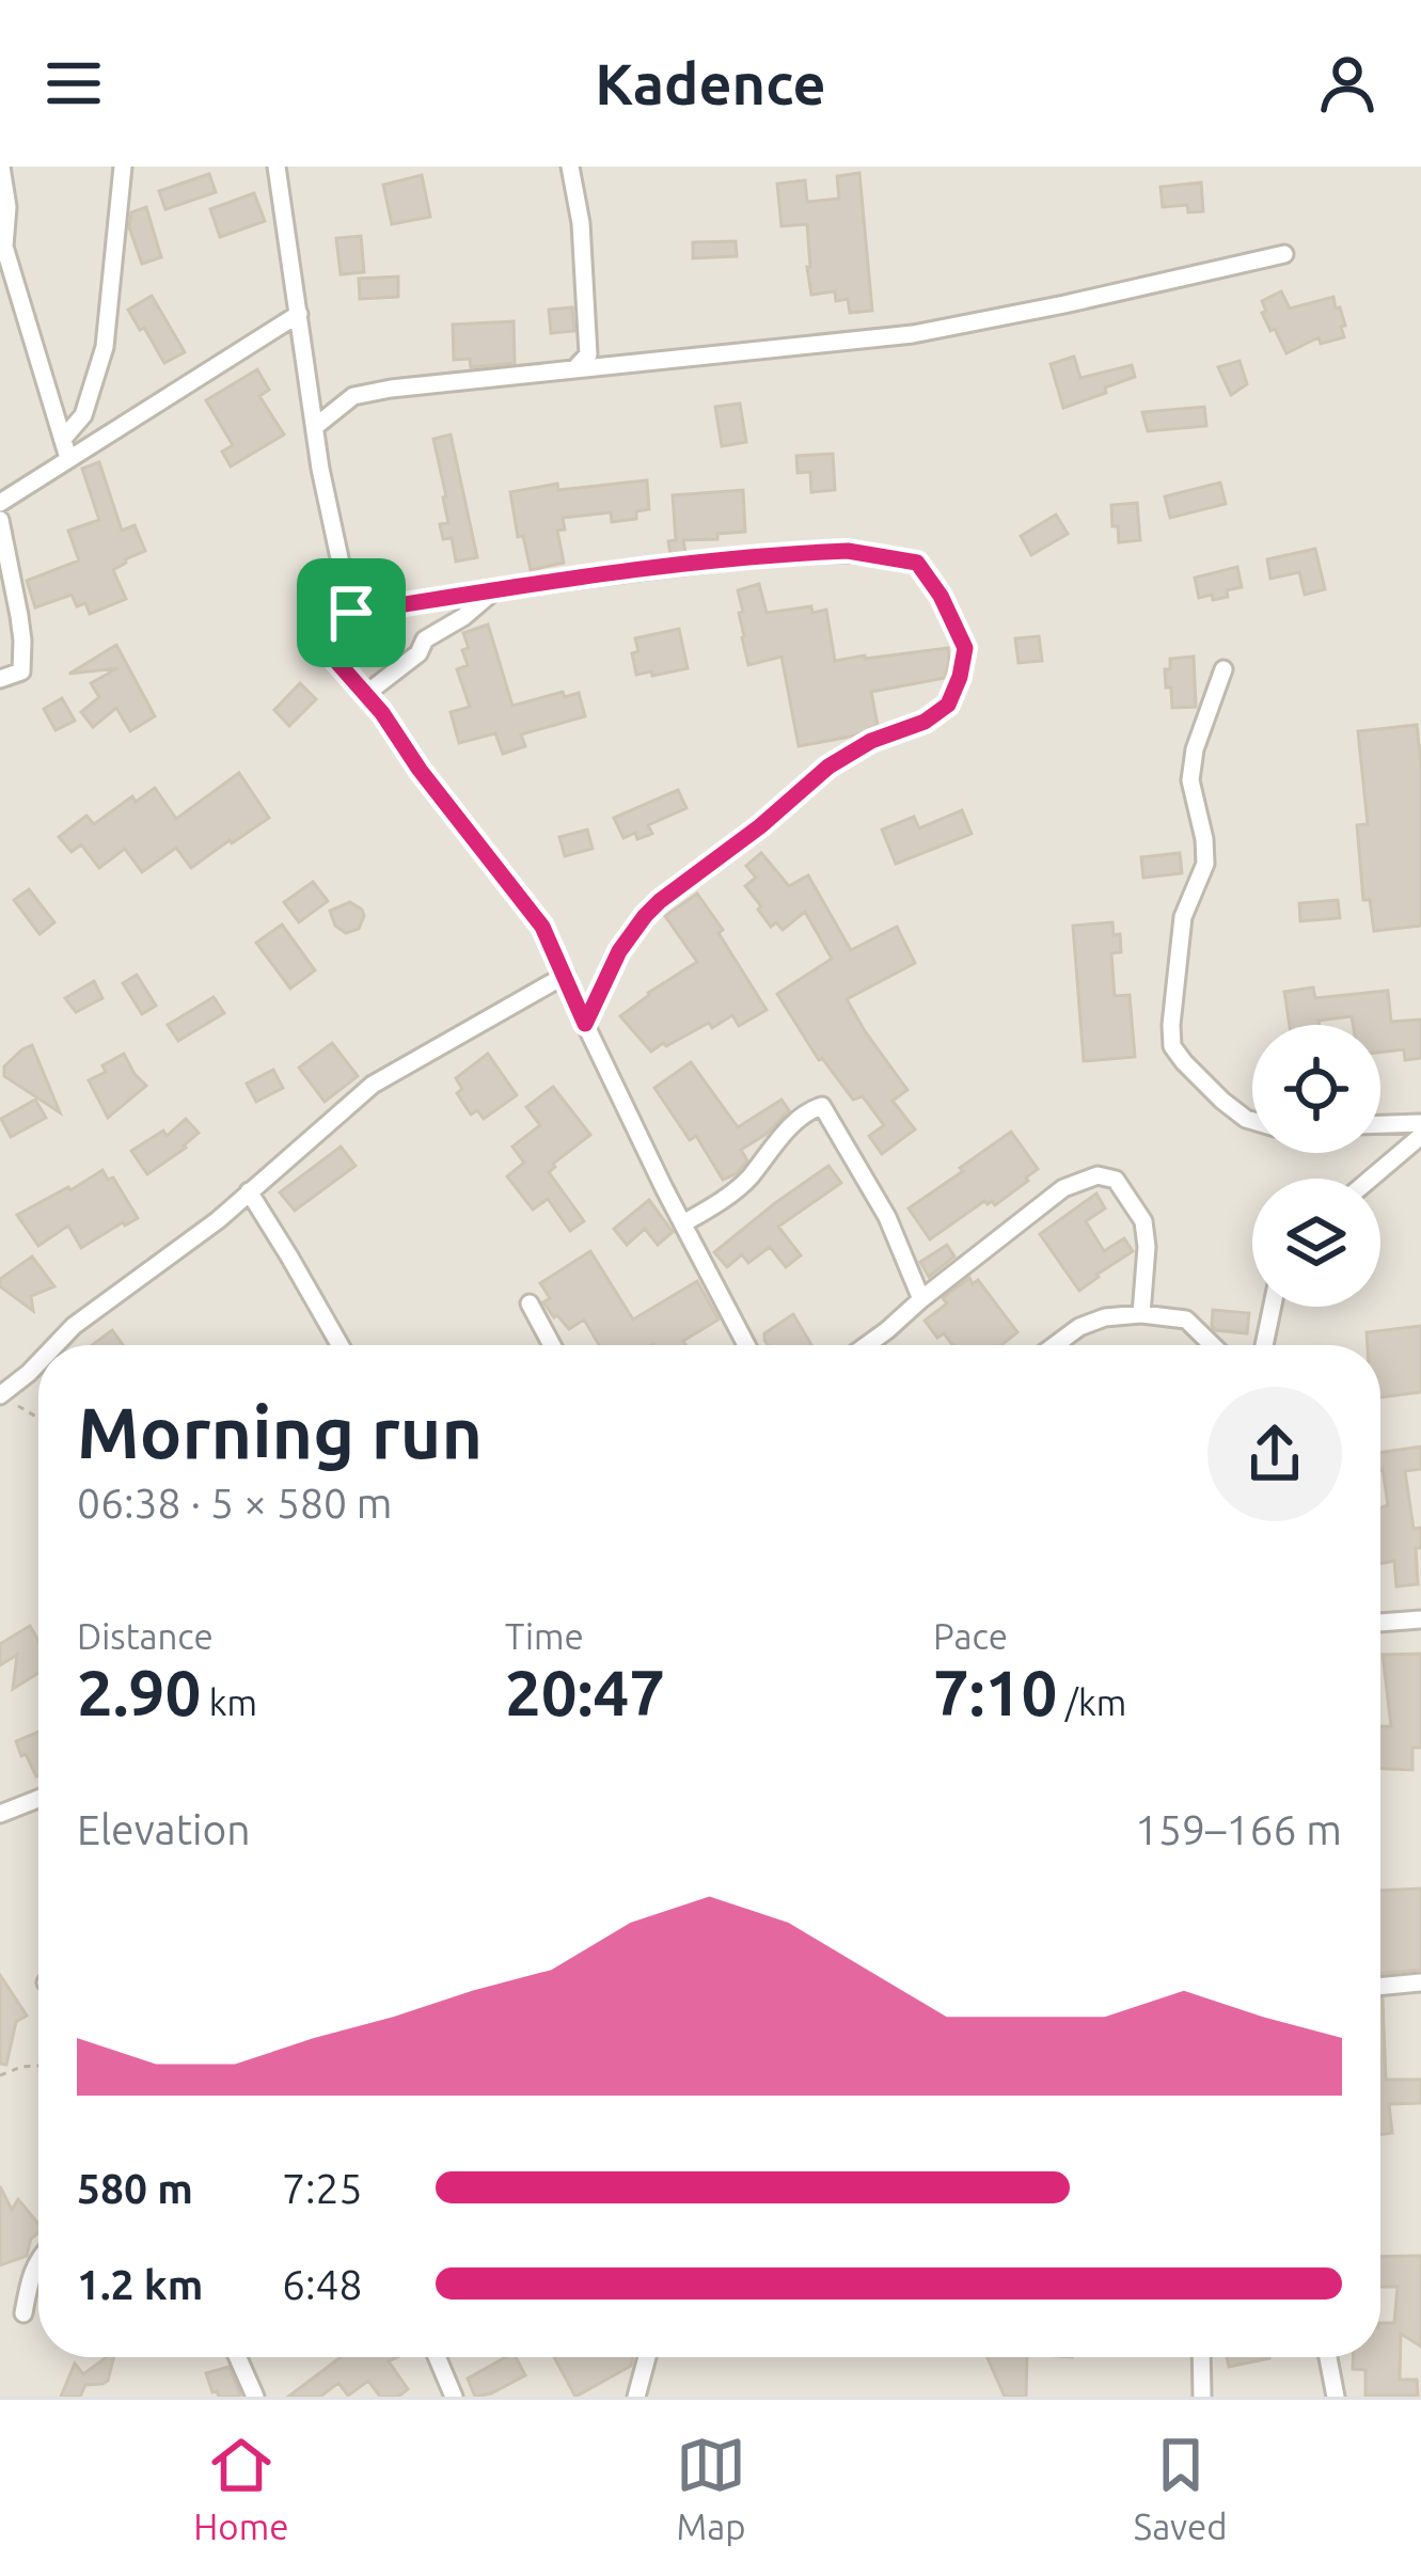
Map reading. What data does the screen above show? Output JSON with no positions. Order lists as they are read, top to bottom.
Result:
{
  "page": {
    "header": "Kadence",
    "heading": ["Morning run", "06:38 · 5 × 580 m"],
    "stats": [
      ["Distance", "2.90 km"],
      ["Time", "20:47"],
      ["Pace", "7:10 /km"]
    ],
    "chart": ["Elevation", "159–166 m"],
    "list": [
      {
        "name": "580 m",
        "note": "7:25"
      },
      {
        "name": "1.2 km",
        "note": "6:48"
      }
    ],
    "tabs": ["Home", "Map", "Saved"]
  }
}
